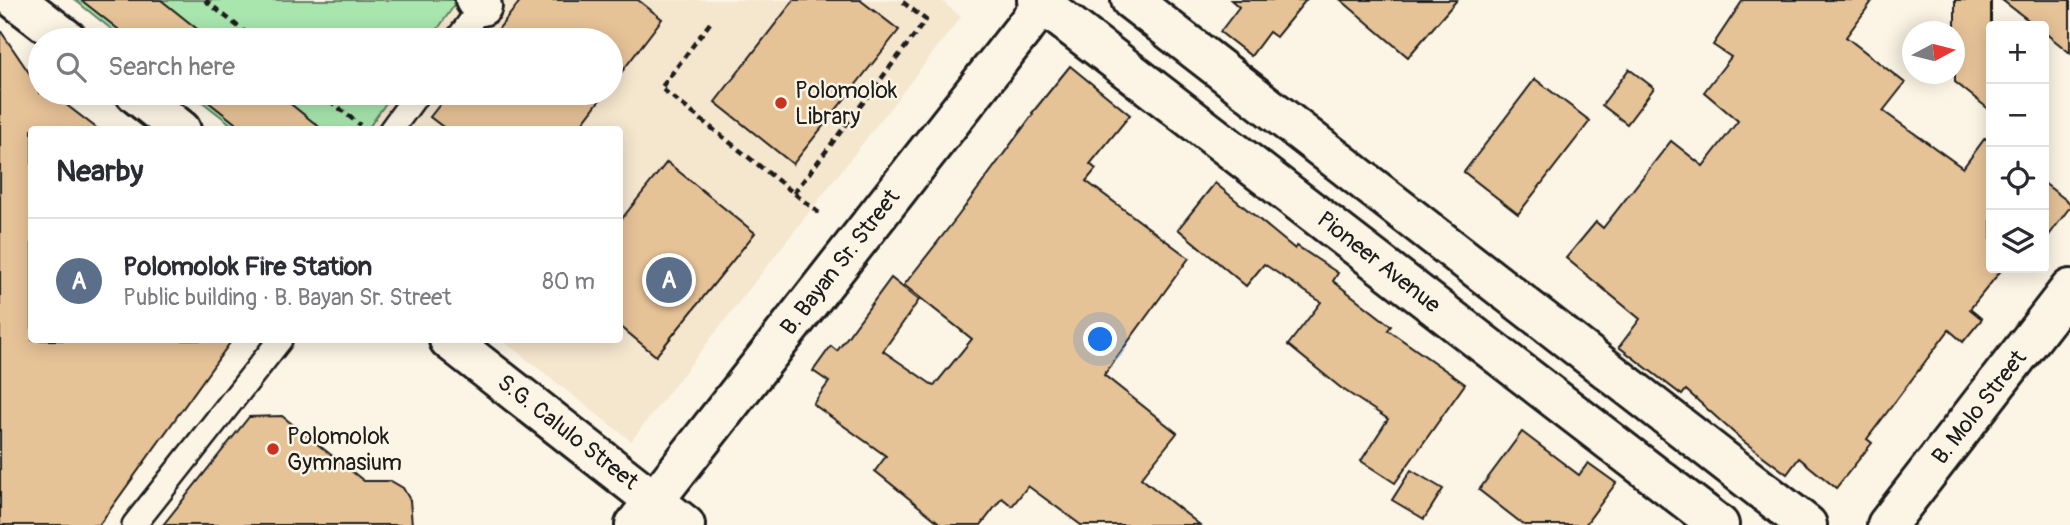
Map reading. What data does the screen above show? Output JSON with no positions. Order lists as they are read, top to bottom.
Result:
{
  "streets": {
    "street": [
      "B. Bayan Sr. Street",
      "Pioneer Avenue",
      "B. Molo Street",
      "S.G. Calulo Street"
    ]
  },
  "crossings": [
    ["B. Bayan Sr. Street", "Pioneer Avenue"],
    ["B. Bayan Sr. Street", "S.G. Calulo Street"]
  ],
  "places": ["Polomolok Library", "Polomolok Gymnasium"],
  "north": "right",
  "page": {
    "map_buttons": ["+", "−"],
    "search": "Search here",
    "heading": "Nearby",
    "list": [
      {
        "mark": "A",
        "name": "Polomolok Fire Station",
        "note": "Public building · B. Bayan Sr. Street",
        "value": "80 m"
      }
    ],
    "pins": "A"
  }
}
